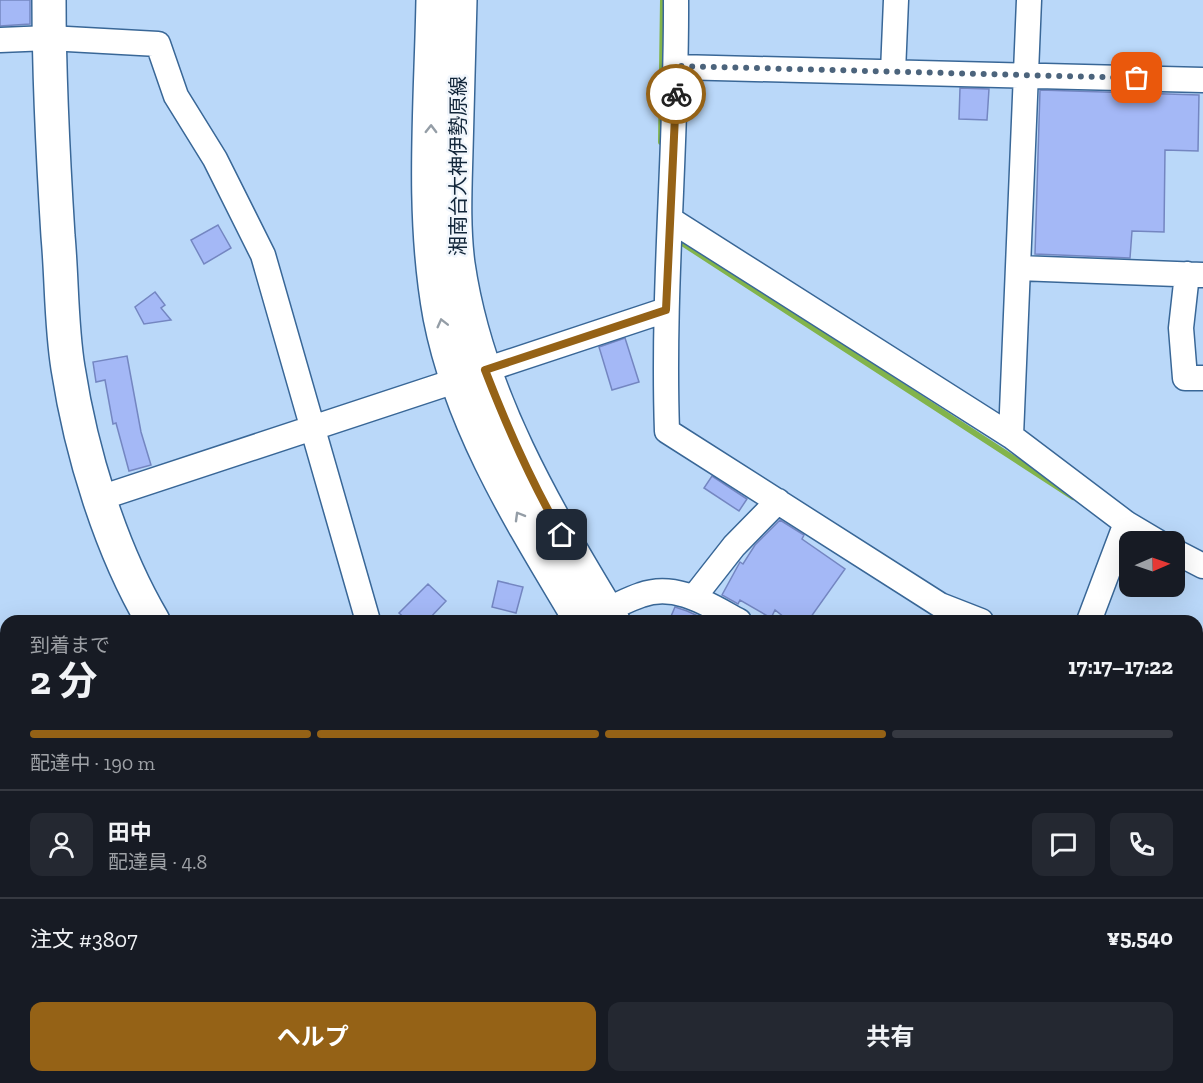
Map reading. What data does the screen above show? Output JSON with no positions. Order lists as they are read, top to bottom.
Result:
{
  "streets": {
    "street": ["湘南台大神伊勢原線"]
  },
  "north": "right",
  "page": {
    "heading": ["2 分", "到着まで", "17:17–17:22"],
    "panel": [
      "田中",
      "配達員 · 4.8",
      "注文 #3807",
      "¥5,540"
    ],
    "bar": "配達中 · 190 m",
    "buttons": ["ヘルプ", "共有"]
  }
}
